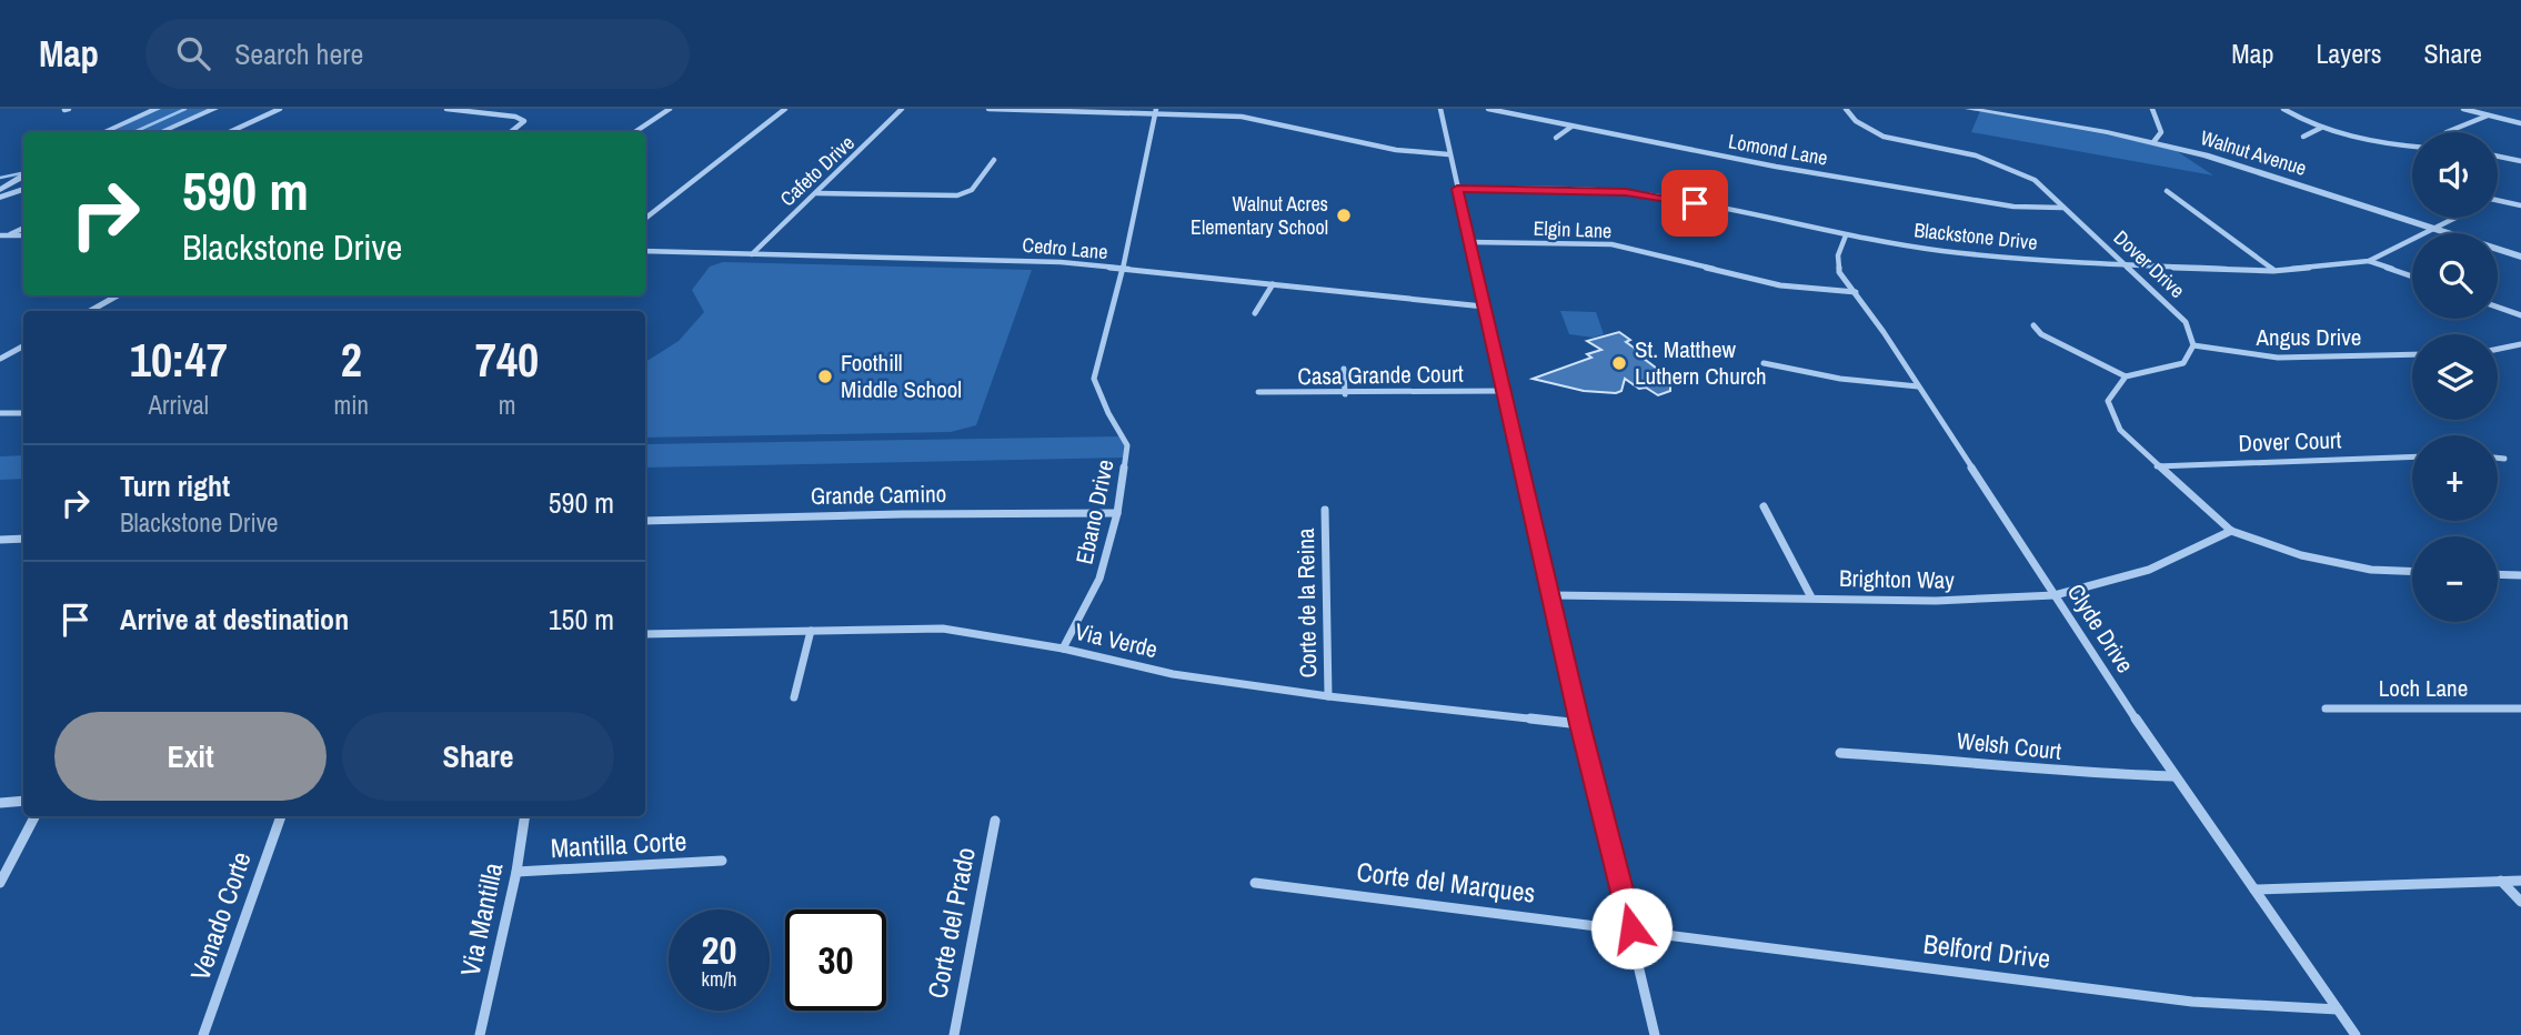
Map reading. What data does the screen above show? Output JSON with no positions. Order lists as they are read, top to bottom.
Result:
{
  "streets": {
    "street": [
      "Lomond Lane",
      "Walnut Avenue",
      "Cafeto Drive",
      "Elgin Lane",
      "Blackstone Drive",
      "Cedro Lane",
      "Dover Drive",
      "Angus Drive",
      "Casa Grande Court",
      "Dover Court",
      "Grande Camino",
      "Ebano Drive",
      "Brighton Way",
      "Corte de la Reina",
      "Clyde Drive",
      "Via Verde",
      "Loch Lane",
      "Welsh Court",
      "Mantilla Corte",
      "Corte del Marques",
      "Venado Corte",
      "Via Mantilla",
      "Corte del Prado",
      "Belford Drive"
    ]
  },
  "crossings": [
    ["Lomond Lane", "Dover Drive"],
    ["Walnut Avenue", "Blackstone Drive"],
    ["Cafeto Drive", "Cedro Lane"],
    ["Elgin Lane", "Clyde Drive"],
    ["Blackstone Drive", "Dover Drive"],
    ["Blackstone Drive", "Clyde Drive"],
    ["Cedro Lane", "Ebano Drive"],
    ["Dover Drive", "Angus Drive"],
    ["Grande Camino", "Ebano Drive"],
    ["Ebano Drive", "Via Verde"],
    ["Brighton Way", "Clyde Drive"],
    ["Corte de la Reina", "Via Verde"],
    ["Clyde Drive", "Welsh Court"],
    ["Clyde Drive", "Belford Drive"],
    ["Mantilla Corte", "Via Mantilla"],
    ["Corte del Marques", "Belford Drive"]
  ],
  "places": ["Walnut Acres Elementary School", "St. Matthew Luthern Church", "Foothill Middle School"],
  "page": {
    "header": "Map",
    "search": "Search here",
    "nav": ["Map", "Layers", "Share"],
    "map_buttons": ["+", "−"],
    "turn": ["590 m", "Blackstone Drive"],
    "eta": [
      "10:47",
      "Arrival",
      "2",
      "min",
      "740",
      "m"
    ],
    "list": [
      {
        "name": "Turn right",
        "note": "Blackstone Drive",
        "value": "590 m"
      },
      {
        "name": "Arrive at destination",
        "value": "150 m"
      }
    ],
    "buttons": ["Exit", "Share"],
    "speed": "20 km/h",
    "limit": "30"
  }
}
